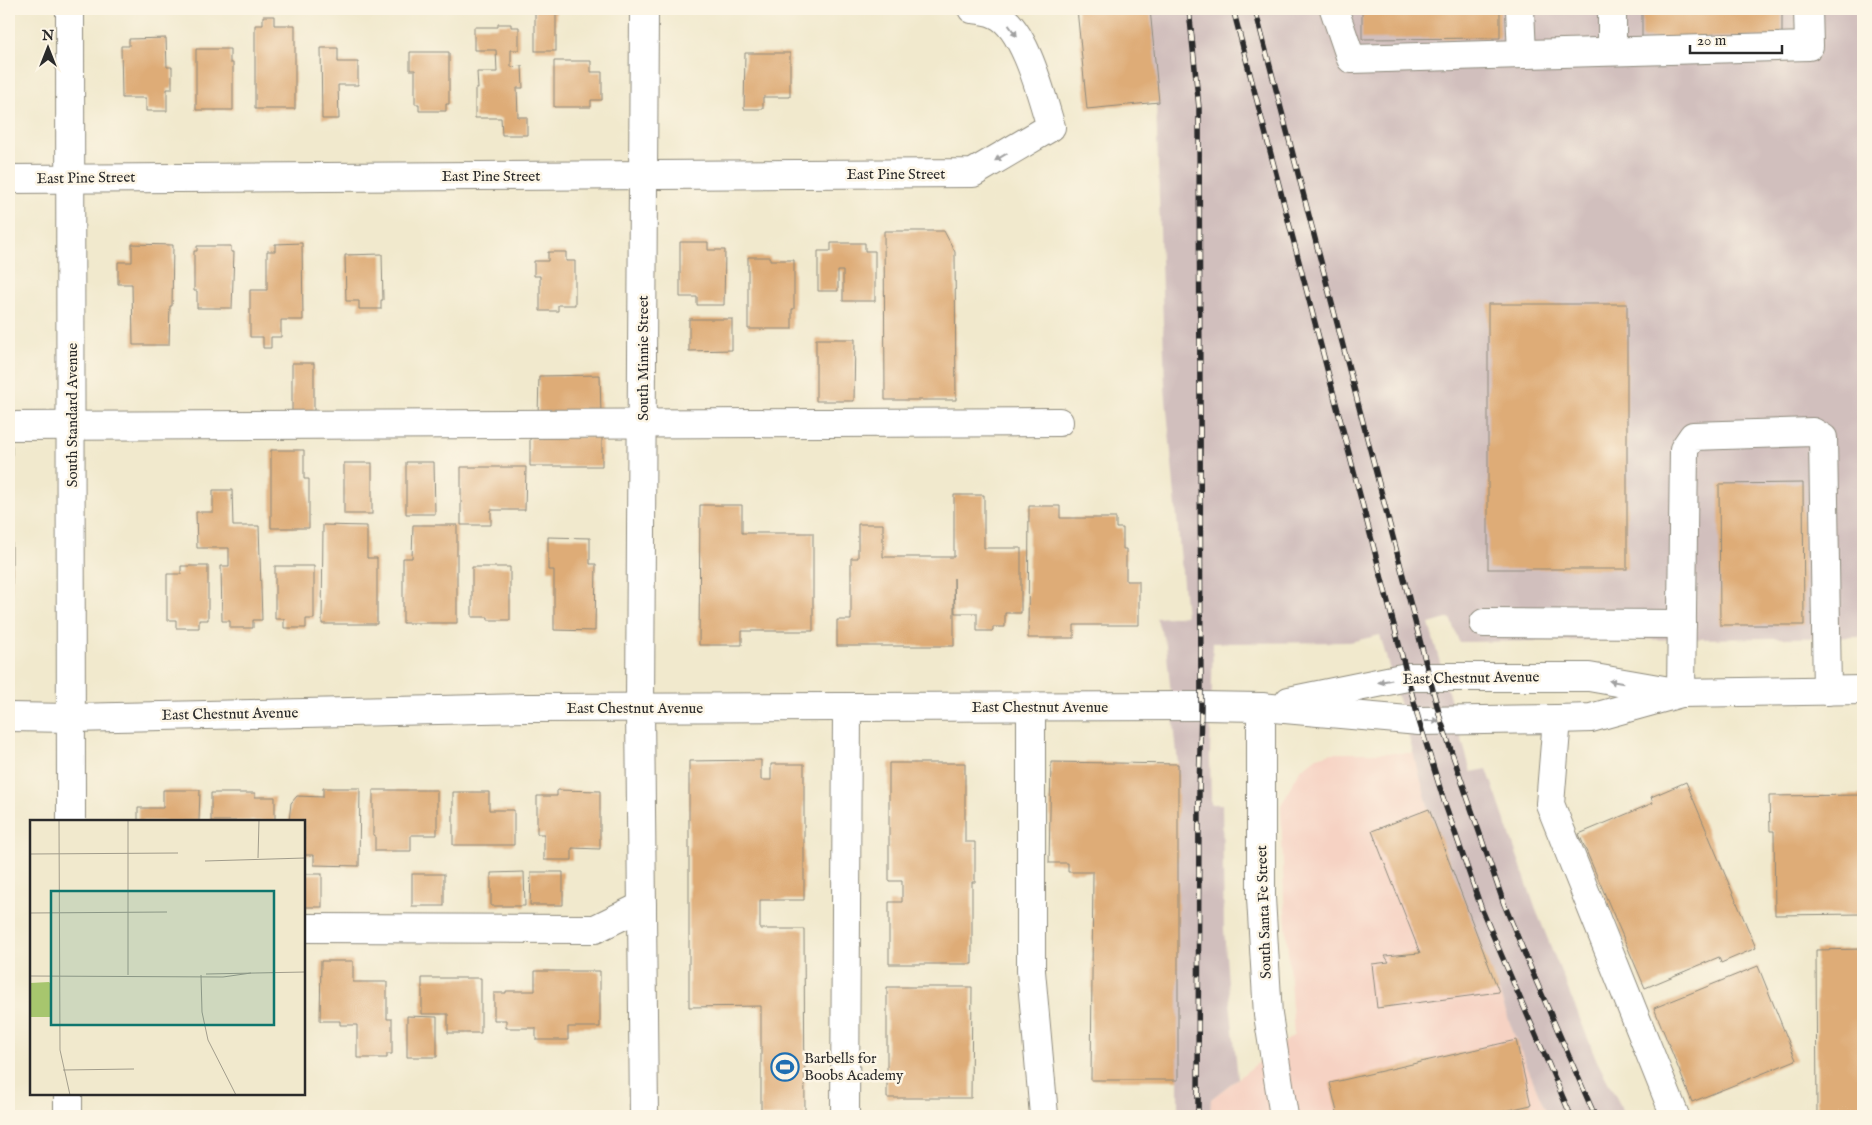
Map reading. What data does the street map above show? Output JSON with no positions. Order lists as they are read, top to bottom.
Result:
{
  "streets": {
    "street": [
      "East Pine Street",
      "South Minnie Street",
      "South Standard Avenue",
      "East Chestnut Avenue",
      "South Santa Fe Street"
    ]
  },
  "crossings": [
    ["East Pine Street", "South Minnie Street"],
    ["East Pine Street", "South Standard Avenue"],
    ["South Minnie Street", "East Chestnut Avenue"],
    ["South Standard Avenue", "East Chestnut Avenue"],
    ["East Chestnut Avenue", "South Santa Fe Street"]
  ],
  "places": {
    "sports": ["Barbells for Boobs Academy"]
  },
  "scale_bar": "20 m",
  "north": "top"
}
